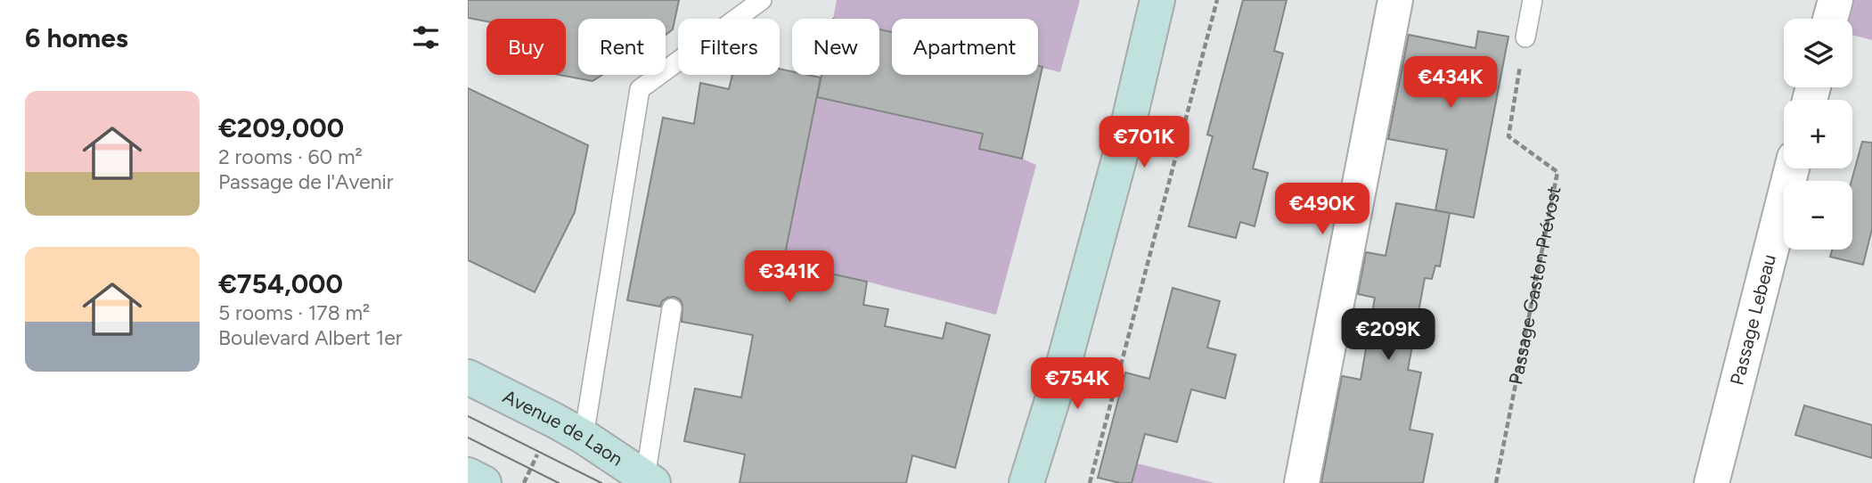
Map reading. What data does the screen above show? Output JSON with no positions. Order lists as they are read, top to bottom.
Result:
{
  "streets": {
    "main road": ["Avenue de Laon"],
    "street": ["Passage Lebeau"],
    "path": ["Passage Gaston Prévost"]
  },
  "page": {
    "heading": "6 homes",
    "map_buttons": ["+", "−"],
    "chip": [
      "Buy",
      "Rent",
      "Filters",
      "New",
      "Apartment"
    ],
    "price": [
      "€434K",
      "€701K",
      "€490K",
      "€341K",
      "€209K",
      "€754K"
    ],
    "list": [
      {
        "name": "€209,000",
        "note": "2 rooms · 60 m² · Passage de l'Avenir"
      },
      {
        "name": "€754,000",
        "note": "5 rooms · 178 m² · Boulevard Albert 1er"
      }
    ]
  }
}
